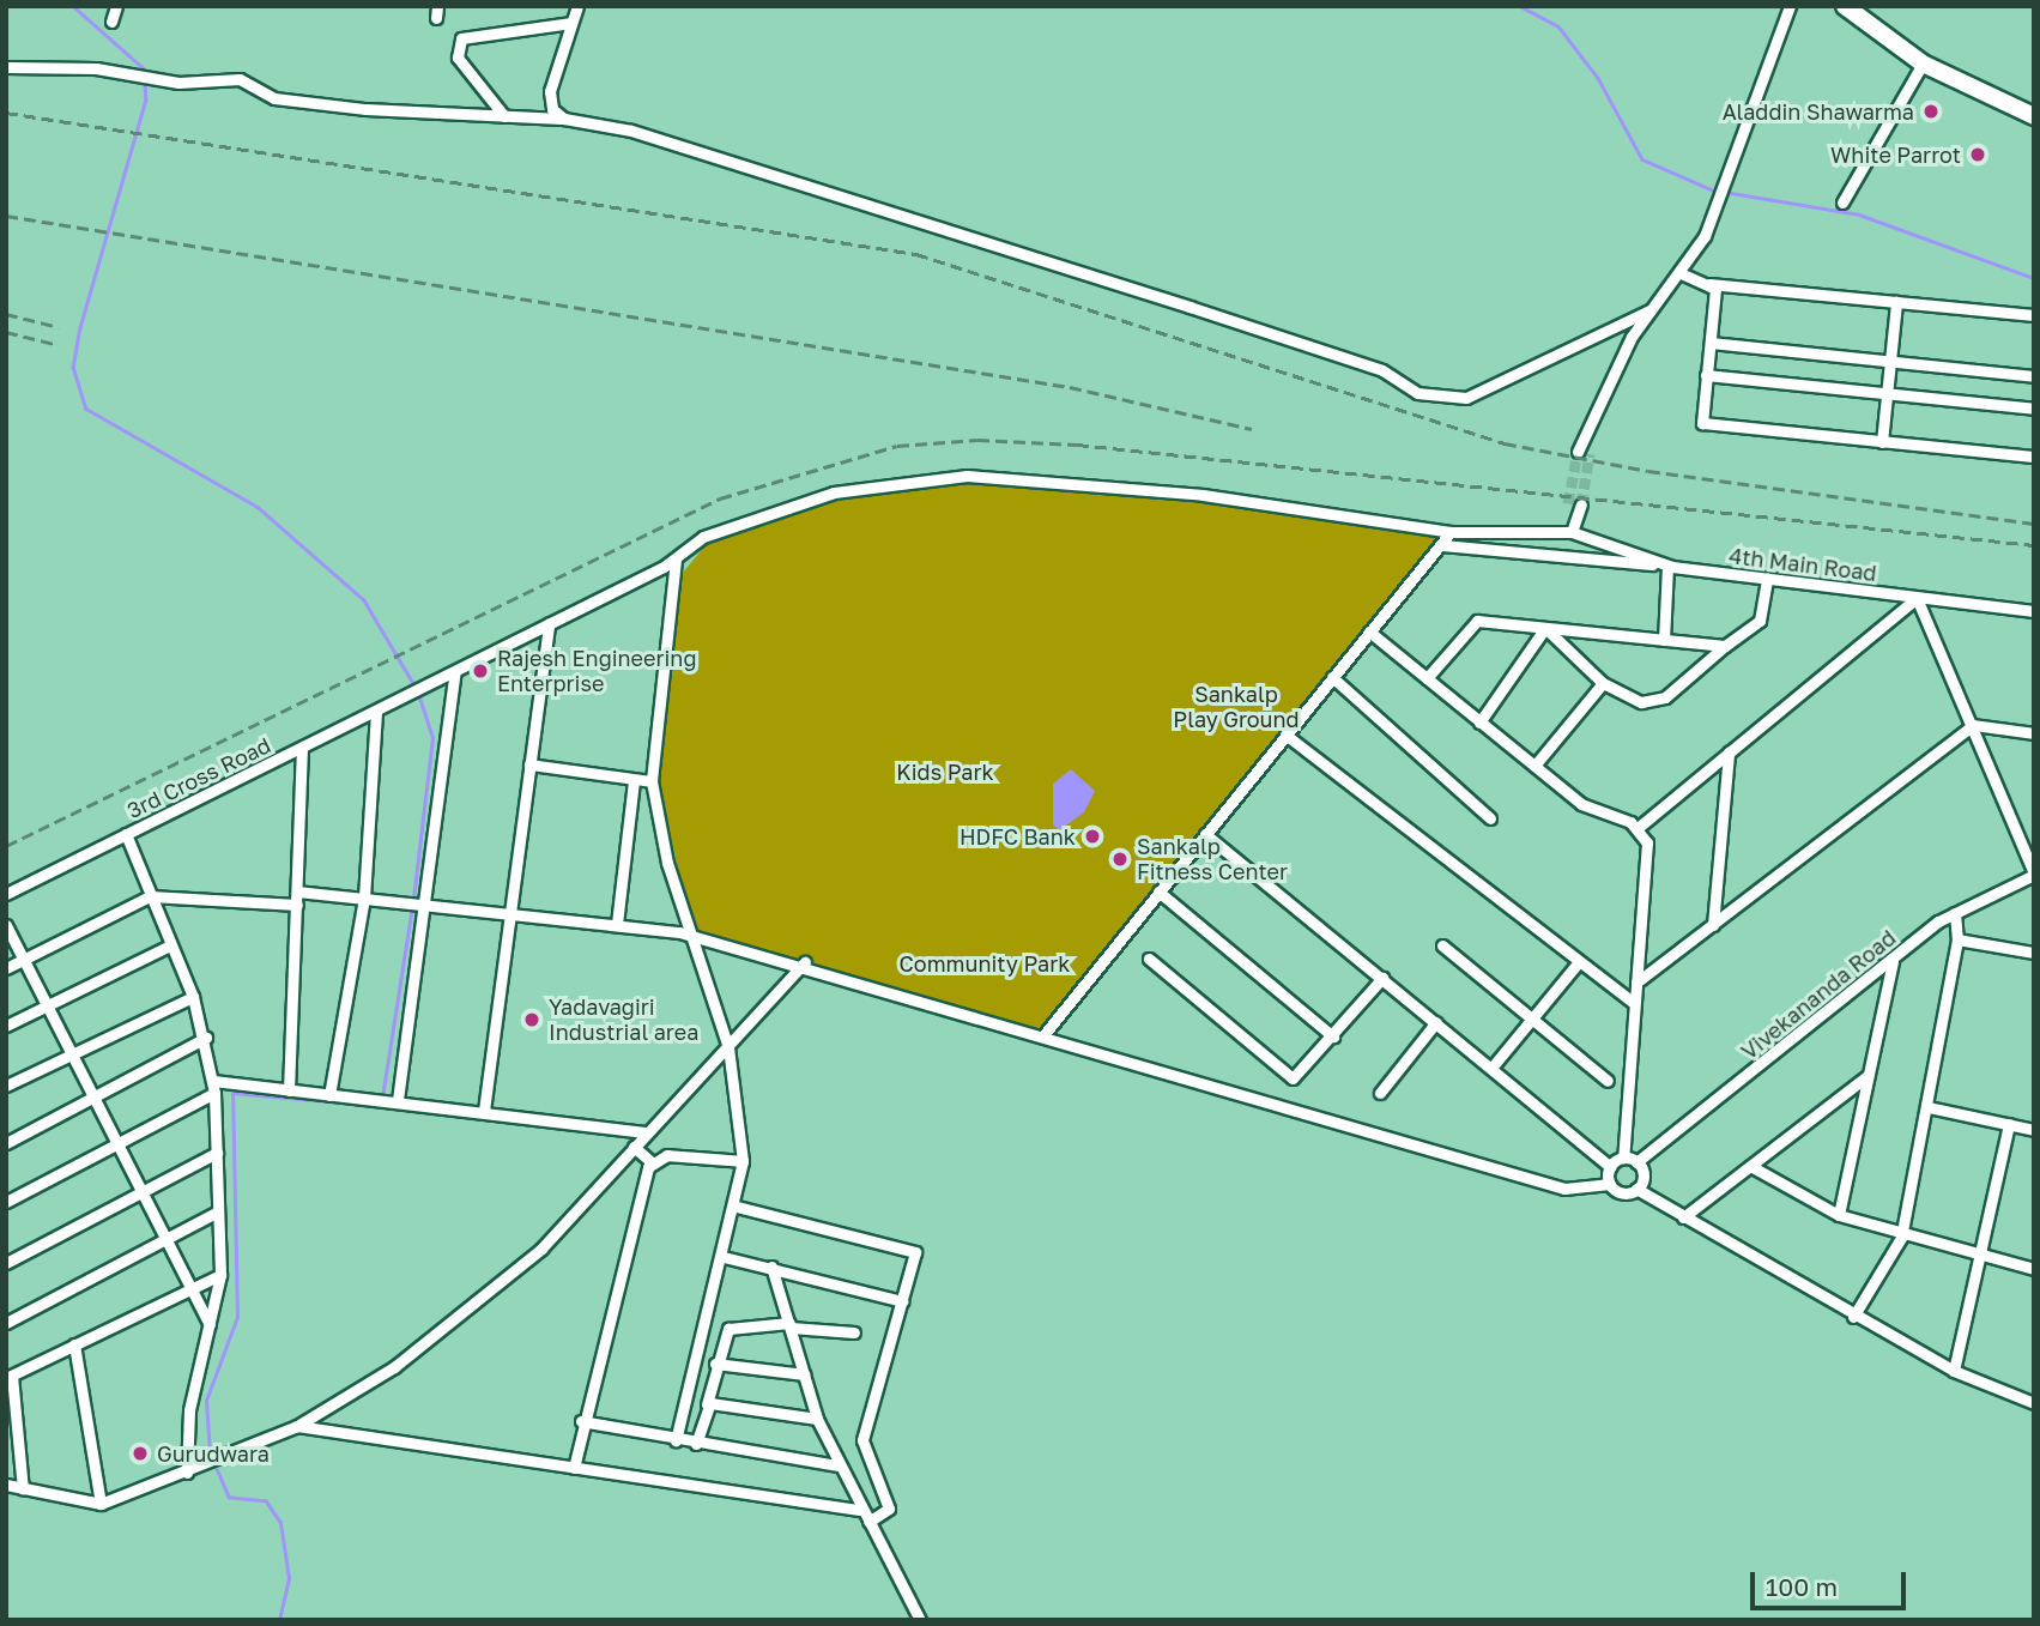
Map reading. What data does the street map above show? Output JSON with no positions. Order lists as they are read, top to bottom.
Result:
{
  "streets": {
    "street": ["4th Main Road", "3rd Cross Road", "Vivekananda Road"]
  },
  "crossings": [
    ["4th Main Road", "3rd Cross Road"]
  ],
  "parks": ["Sankalp Play Ground", "Kids Park", "Community Park"],
  "places": [
    "Aladdin Shawarma",
    "White Parrot",
    "Rajesh Engineering Enterprise",
    "HDFC Bank",
    "Sankalp Fitness Center",
    "Yadavagiri Industrial area",
    "Gurudwara"
  ],
  "scale_bar": "100 m"
}
